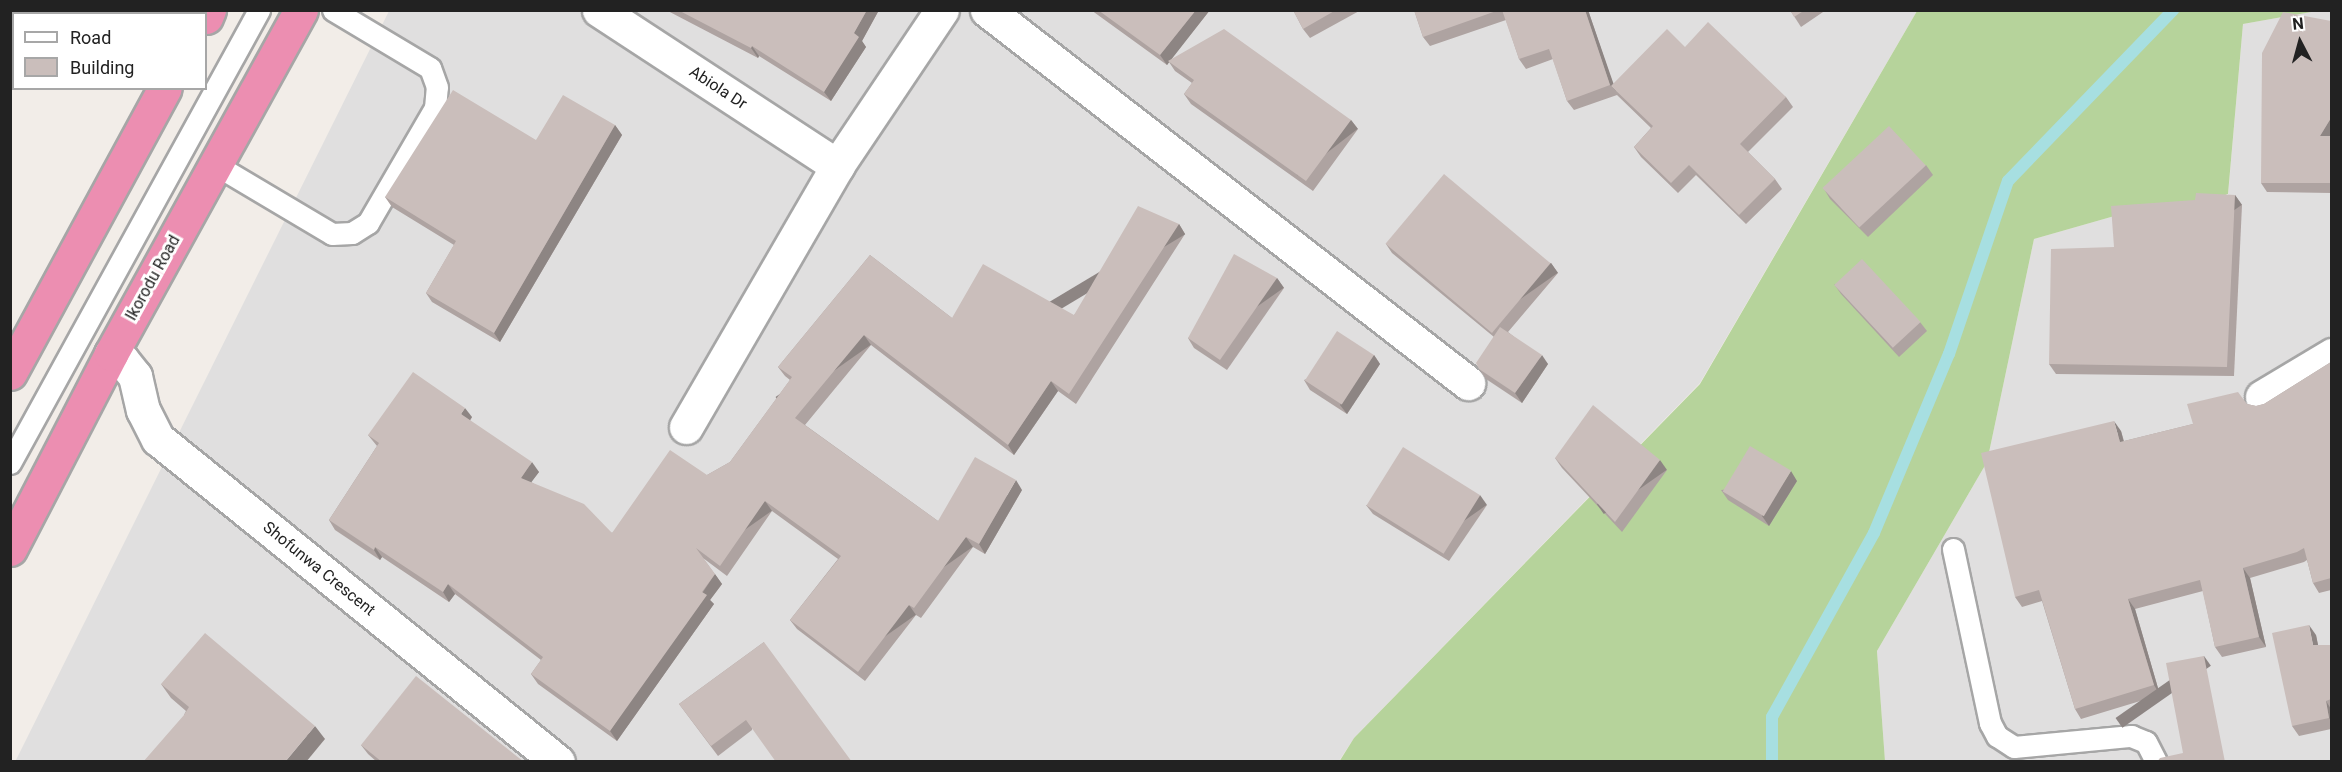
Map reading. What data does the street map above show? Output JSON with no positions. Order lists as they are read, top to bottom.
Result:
{
  "streets": {
    "highway": ["Ikorodu Road"],
    "street": ["Abiola Dr", "Shofunwa Crescent"]
  },
  "crossings": [
    ["Ikorodu Road", "Shofunwa Crescent"]
  ],
  "legend": ["Road", "Building"],
  "north": "top"
}
